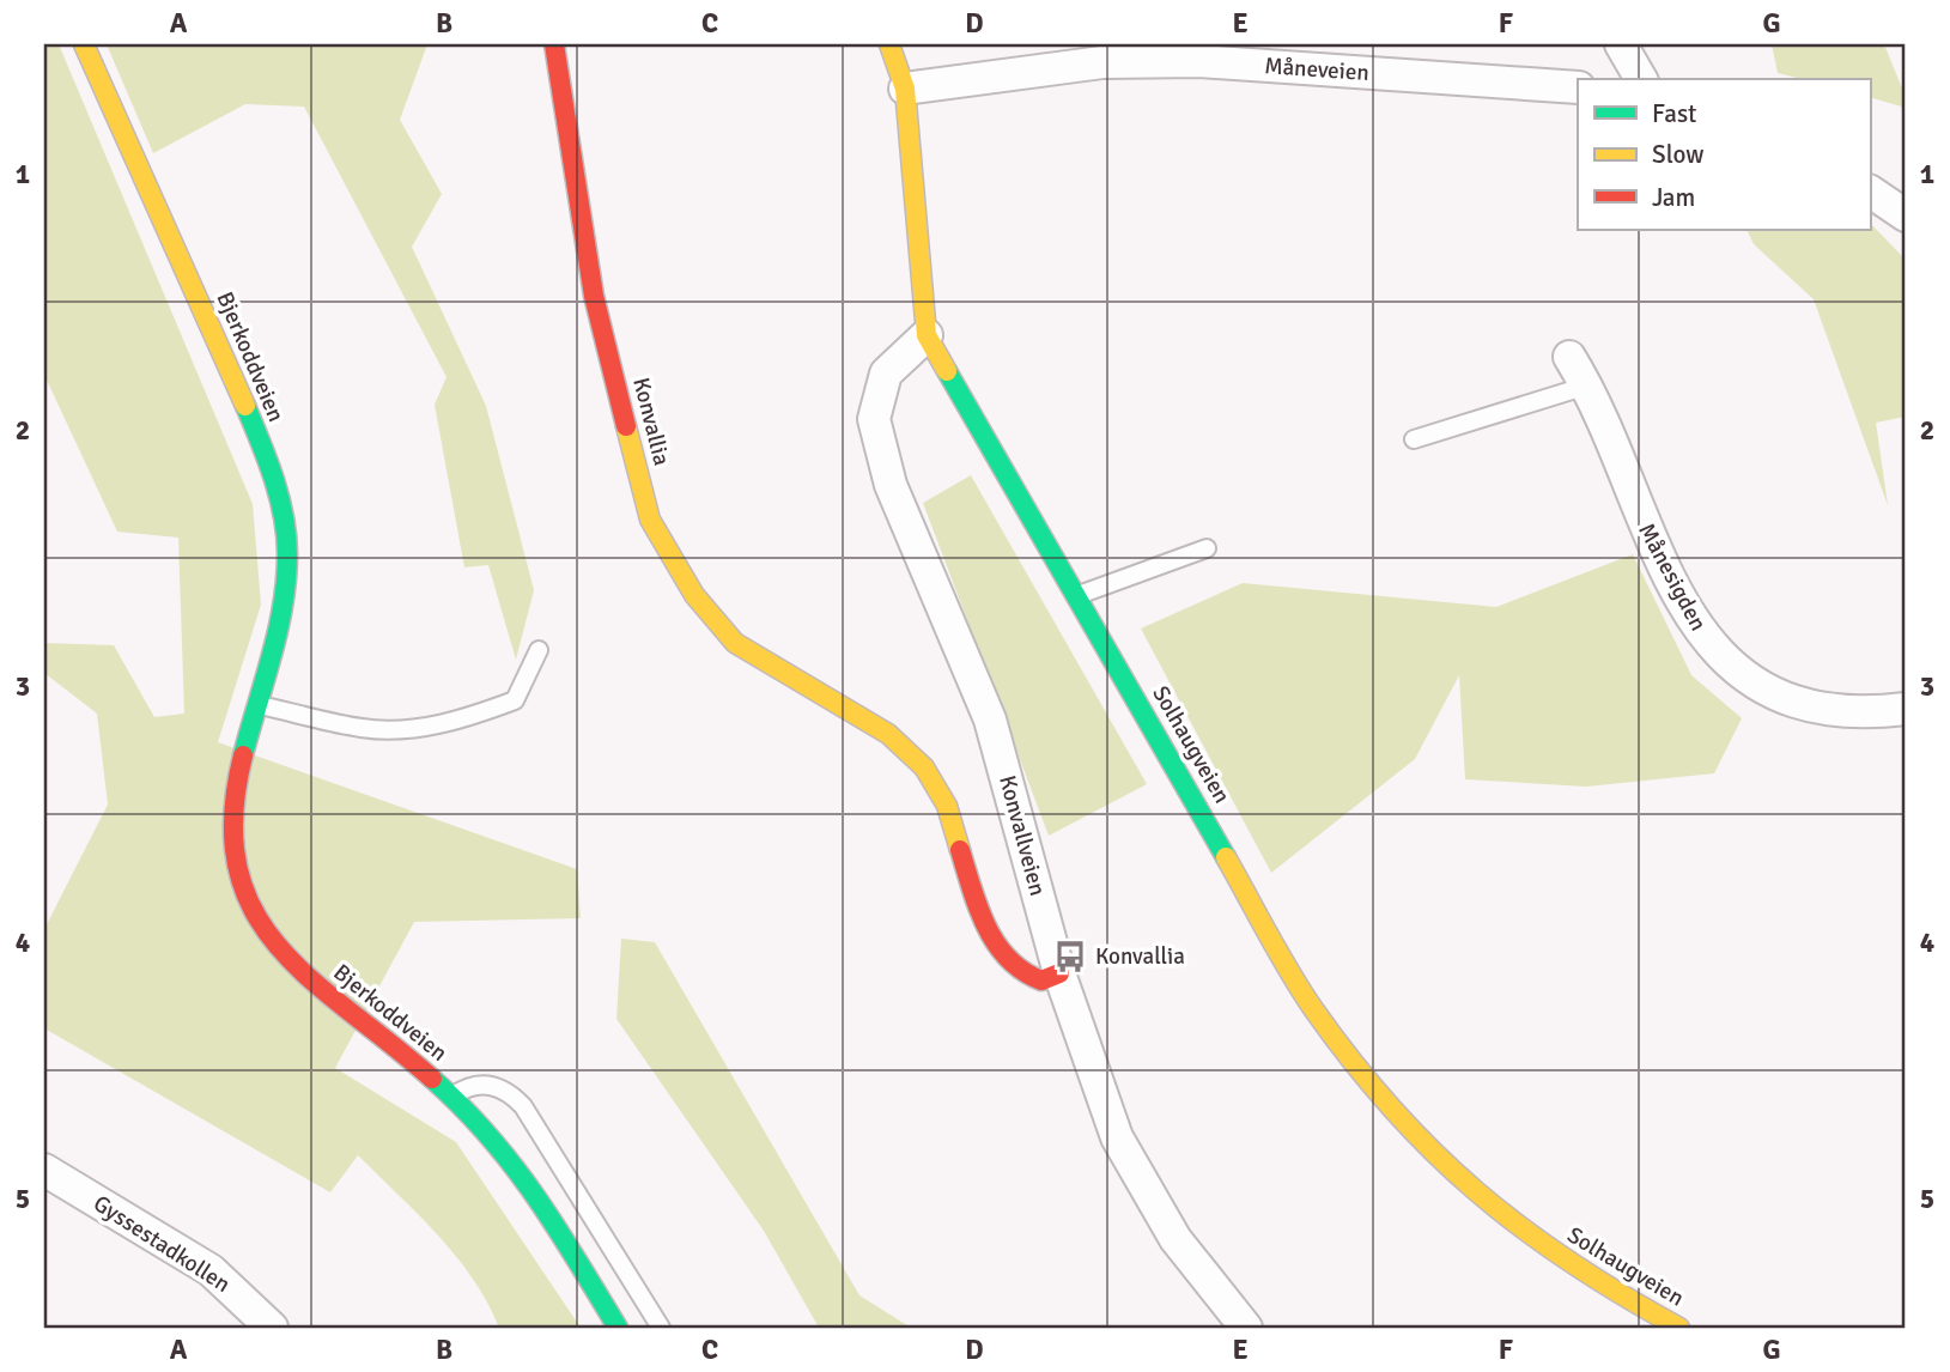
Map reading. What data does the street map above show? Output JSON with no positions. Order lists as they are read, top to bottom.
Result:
{
  "streets": {
    "street": [
      "Måneveien",
      "Bjerkoddveien",
      "Konvallia",
      "Månesigden",
      "Solhaugveien",
      "Konvallveien",
      "Gyssestadkollen"
    ]
  },
  "crossings": [
    ["Måneveien", "Solhaugveien"],
    ["Konvallia", "Konvallveien"],
    ["Solhaugveien", "Konvallveien"]
  ],
  "places": {
    "bus stop": ["Konvallia"]
  },
  "legend": ["Fast", "Slow", "Jam"],
  "grid": {
    "columns": [
      "A",
      "B",
      "C",
      "D",
      "E",
      "F",
      "G"
    ],
    "rows": [
      "1",
      "2",
      "3",
      "4",
      "5"
    ]
  }
}
